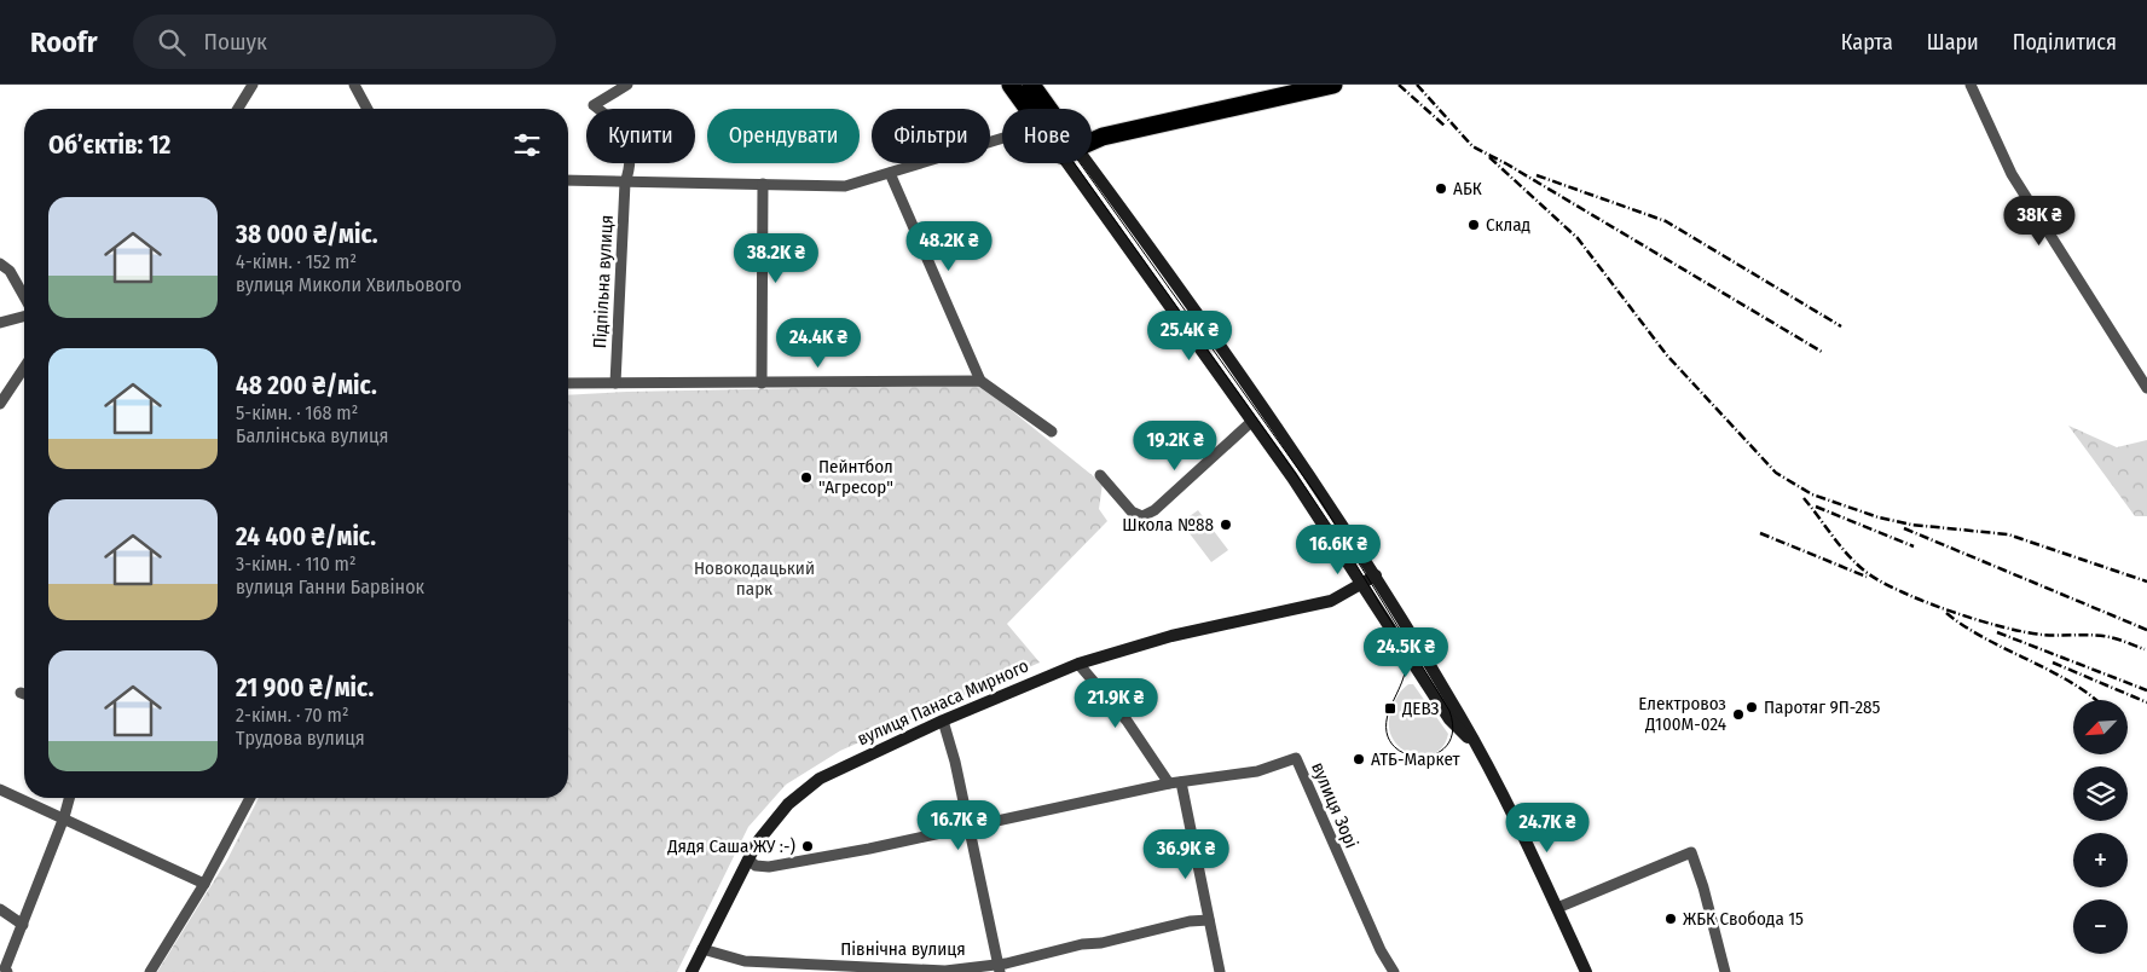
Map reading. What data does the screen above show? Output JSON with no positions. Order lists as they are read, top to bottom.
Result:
{
  "streets": {
    "main road": ["вулиця Панаса Мирного"],
    "street": ["Підпільна вулиця", "вулиця Зорі", "Північна вулиця"]
  },
  "crossings": [
    ["вулиця Панаса Мирного", "Північна вулиця"]
  ],
  "parks": ["Новокодацький парк"],
  "places": {
    "other": [
      "АБК",
      "Склад",
      "Пейнтбол \"Агресор\"",
      "Школа №88",
      "Паротяг 9П-285",
      "Електровоз Д100М-024",
      "АТБ-Маркет",
      "Дядя Саша ЖУ :-)",
      "ЖБК Свобода 15"
    ],
    "transit": ["ДЕВЗ"]
  },
  "north": "bottom left",
  "page": {
    "header": "Roofr",
    "search": "Пошук",
    "nav": ["Карта", "Шари", "Поділитися"],
    "chip": [
      "Купити",
      "Орендувати",
      "Фільтри",
      "Нове"
    ],
    "heading": "Об’єктів: 12",
    "list": [
      {
        "name": "38 000 ₴/міс.",
        "note": "4-кімн. · 152 m² · вулиця Миколи Хвильового"
      },
      {
        "name": "48 200 ₴/міс.",
        "note": "5-кімн. · 168 m² · Баллінська вулиця"
      },
      {
        "name": "24 400 ₴/міс.",
        "note": "3-кімн. · 110 m² · вулиця Ганни Барвінок"
      },
      {
        "name": "21 900 ₴/міс.",
        "note": "2-кімн. · 70 m² · Трудова вулиця"
      }
    ],
    "price": [
      "38K ₴",
      "48.2K ₴",
      "38.2K ₴",
      "25.4K ₴",
      "24.4K ₴",
      "19.2K ₴",
      "16.6K ₴",
      "24.5K ₴",
      "21.9K ₴",
      "16.7K ₴",
      "24.7K ₴",
      "36.9K ₴"
    ],
    "map_buttons": ["+", "−"]
  }
}
